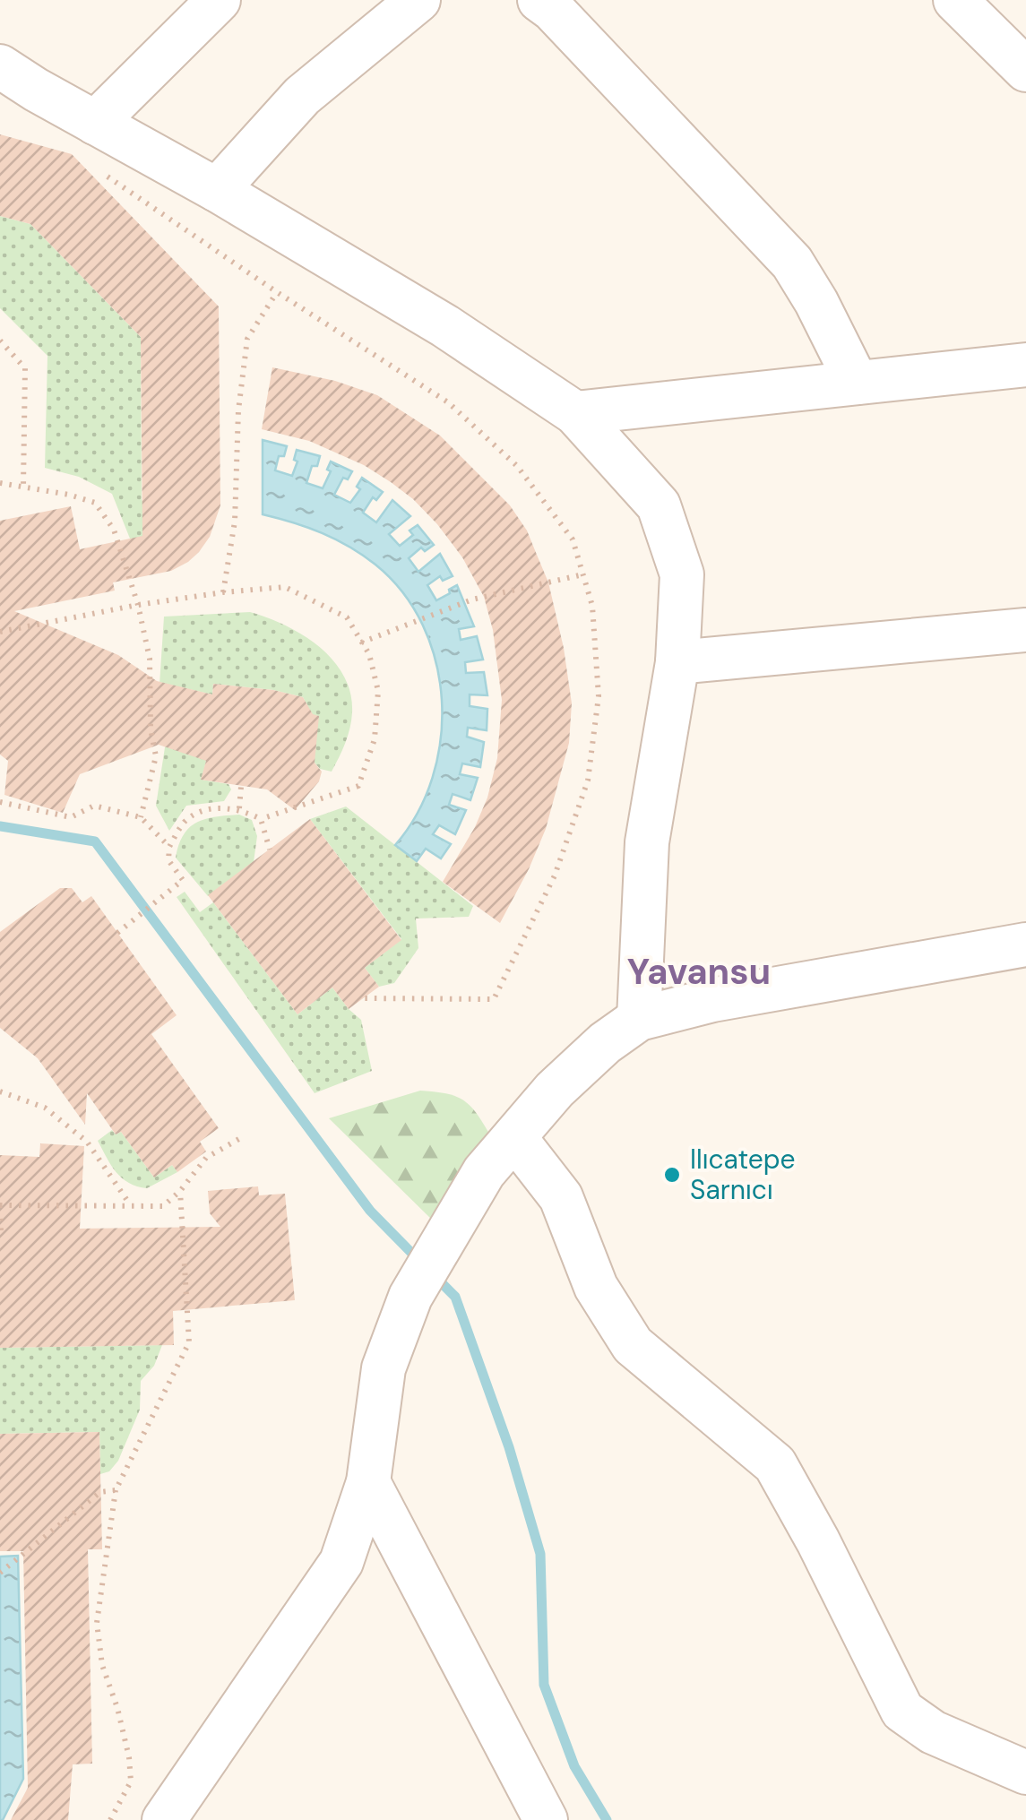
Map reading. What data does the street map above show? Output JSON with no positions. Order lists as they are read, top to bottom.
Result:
{
  "districts": ["Yavansu"],
  "places": ["Ilıcatepe Sarnıcı"]
}
